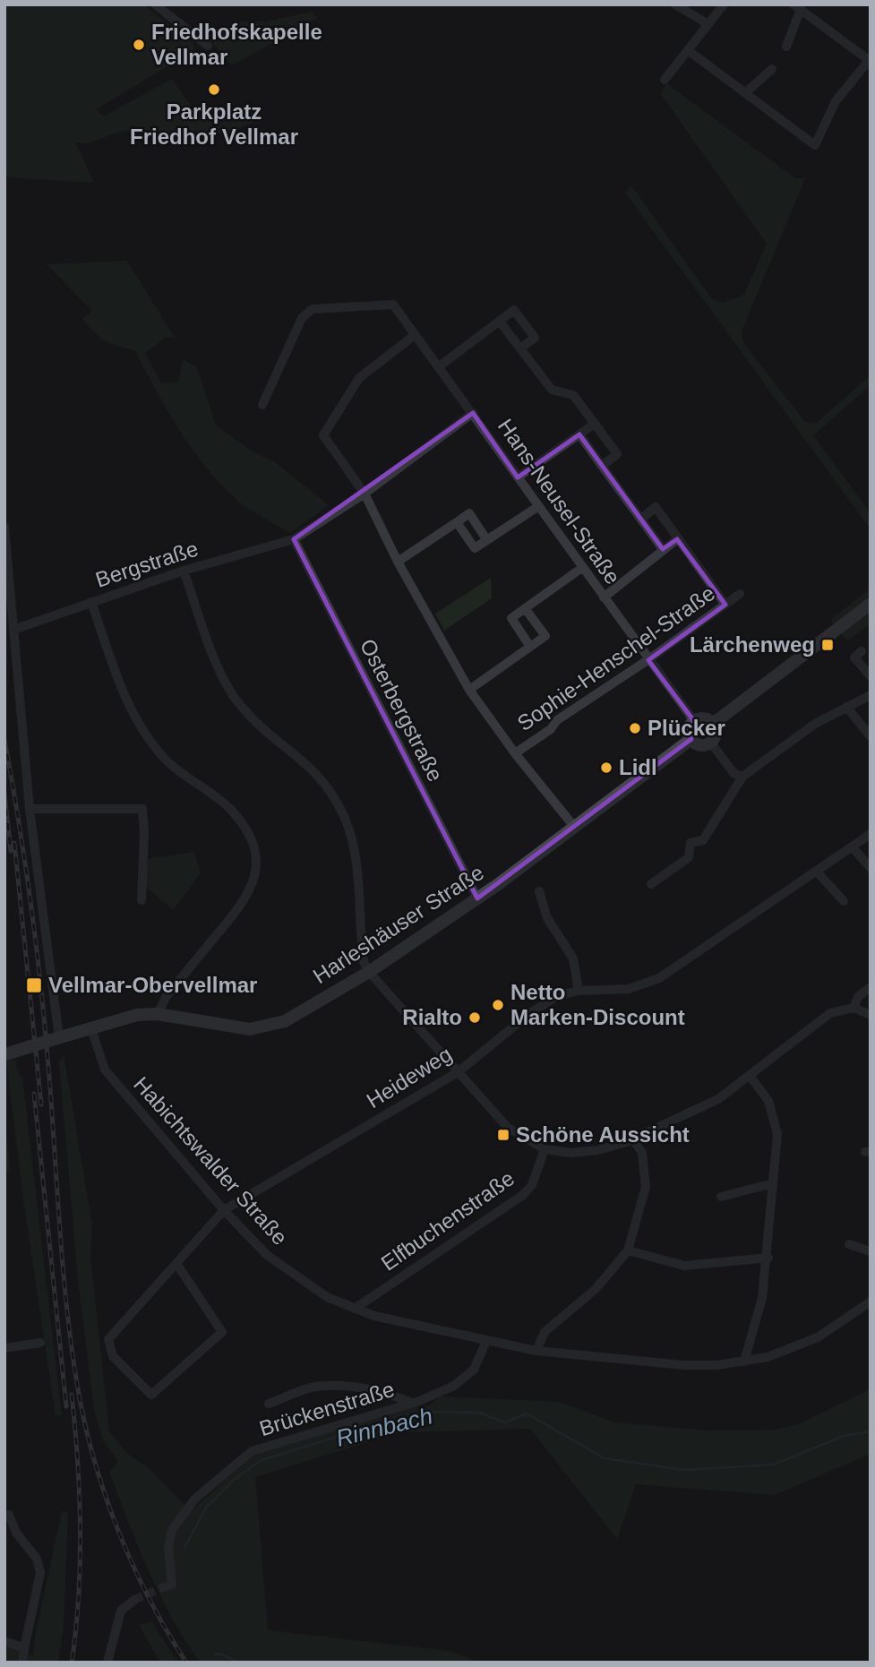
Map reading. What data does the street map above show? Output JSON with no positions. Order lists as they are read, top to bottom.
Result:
{
  "streets": {
    "main road": ["Harleshäuser Straße"],
    "street": [
      "Hans-Neusel-Straße",
      "Bergstraße",
      "Sophie-Henschel-Straße",
      "Osterbergstraße",
      "Heideweg",
      "Habichtswalder Straße",
      "Elfbuchenstraße",
      "Brückenstraße"
    ]
  },
  "crossings": [
    ["Hans-Neusel-Straße", "Bergstraße"],
    ["Hans-Neusel-Straße", "Sophie-Henschel-Straße"],
    ["Hans-Neusel-Straße", "Harleshäuser Straße"],
    ["Bergstraße", "Osterbergstraße"],
    ["Osterbergstraße", "Harleshäuser Straße"],
    ["Harleshäuser Straße", "Habichtswalder Straße"],
    ["Heideweg", "Habichtswalder Straße"],
    ["Habichtswalder Straße", "Elfbuchenstraße"],
    ["Habichtswalder Straße", "Brückenstraße"]
  ],
  "water": ["Rinnbach"],
  "places": {
    "other": [
      "Friedhofskapelle Vellmar",
      "Parkplatz Friedhof Vellmar",
      "Plücker",
      "Lidl",
      "Netto Marken-Discount",
      "Rialto"
    ],
    "transit": ["Lärchenweg", "Vellmar-Obervellmar", "Schöne Aussicht"]
  }
}
